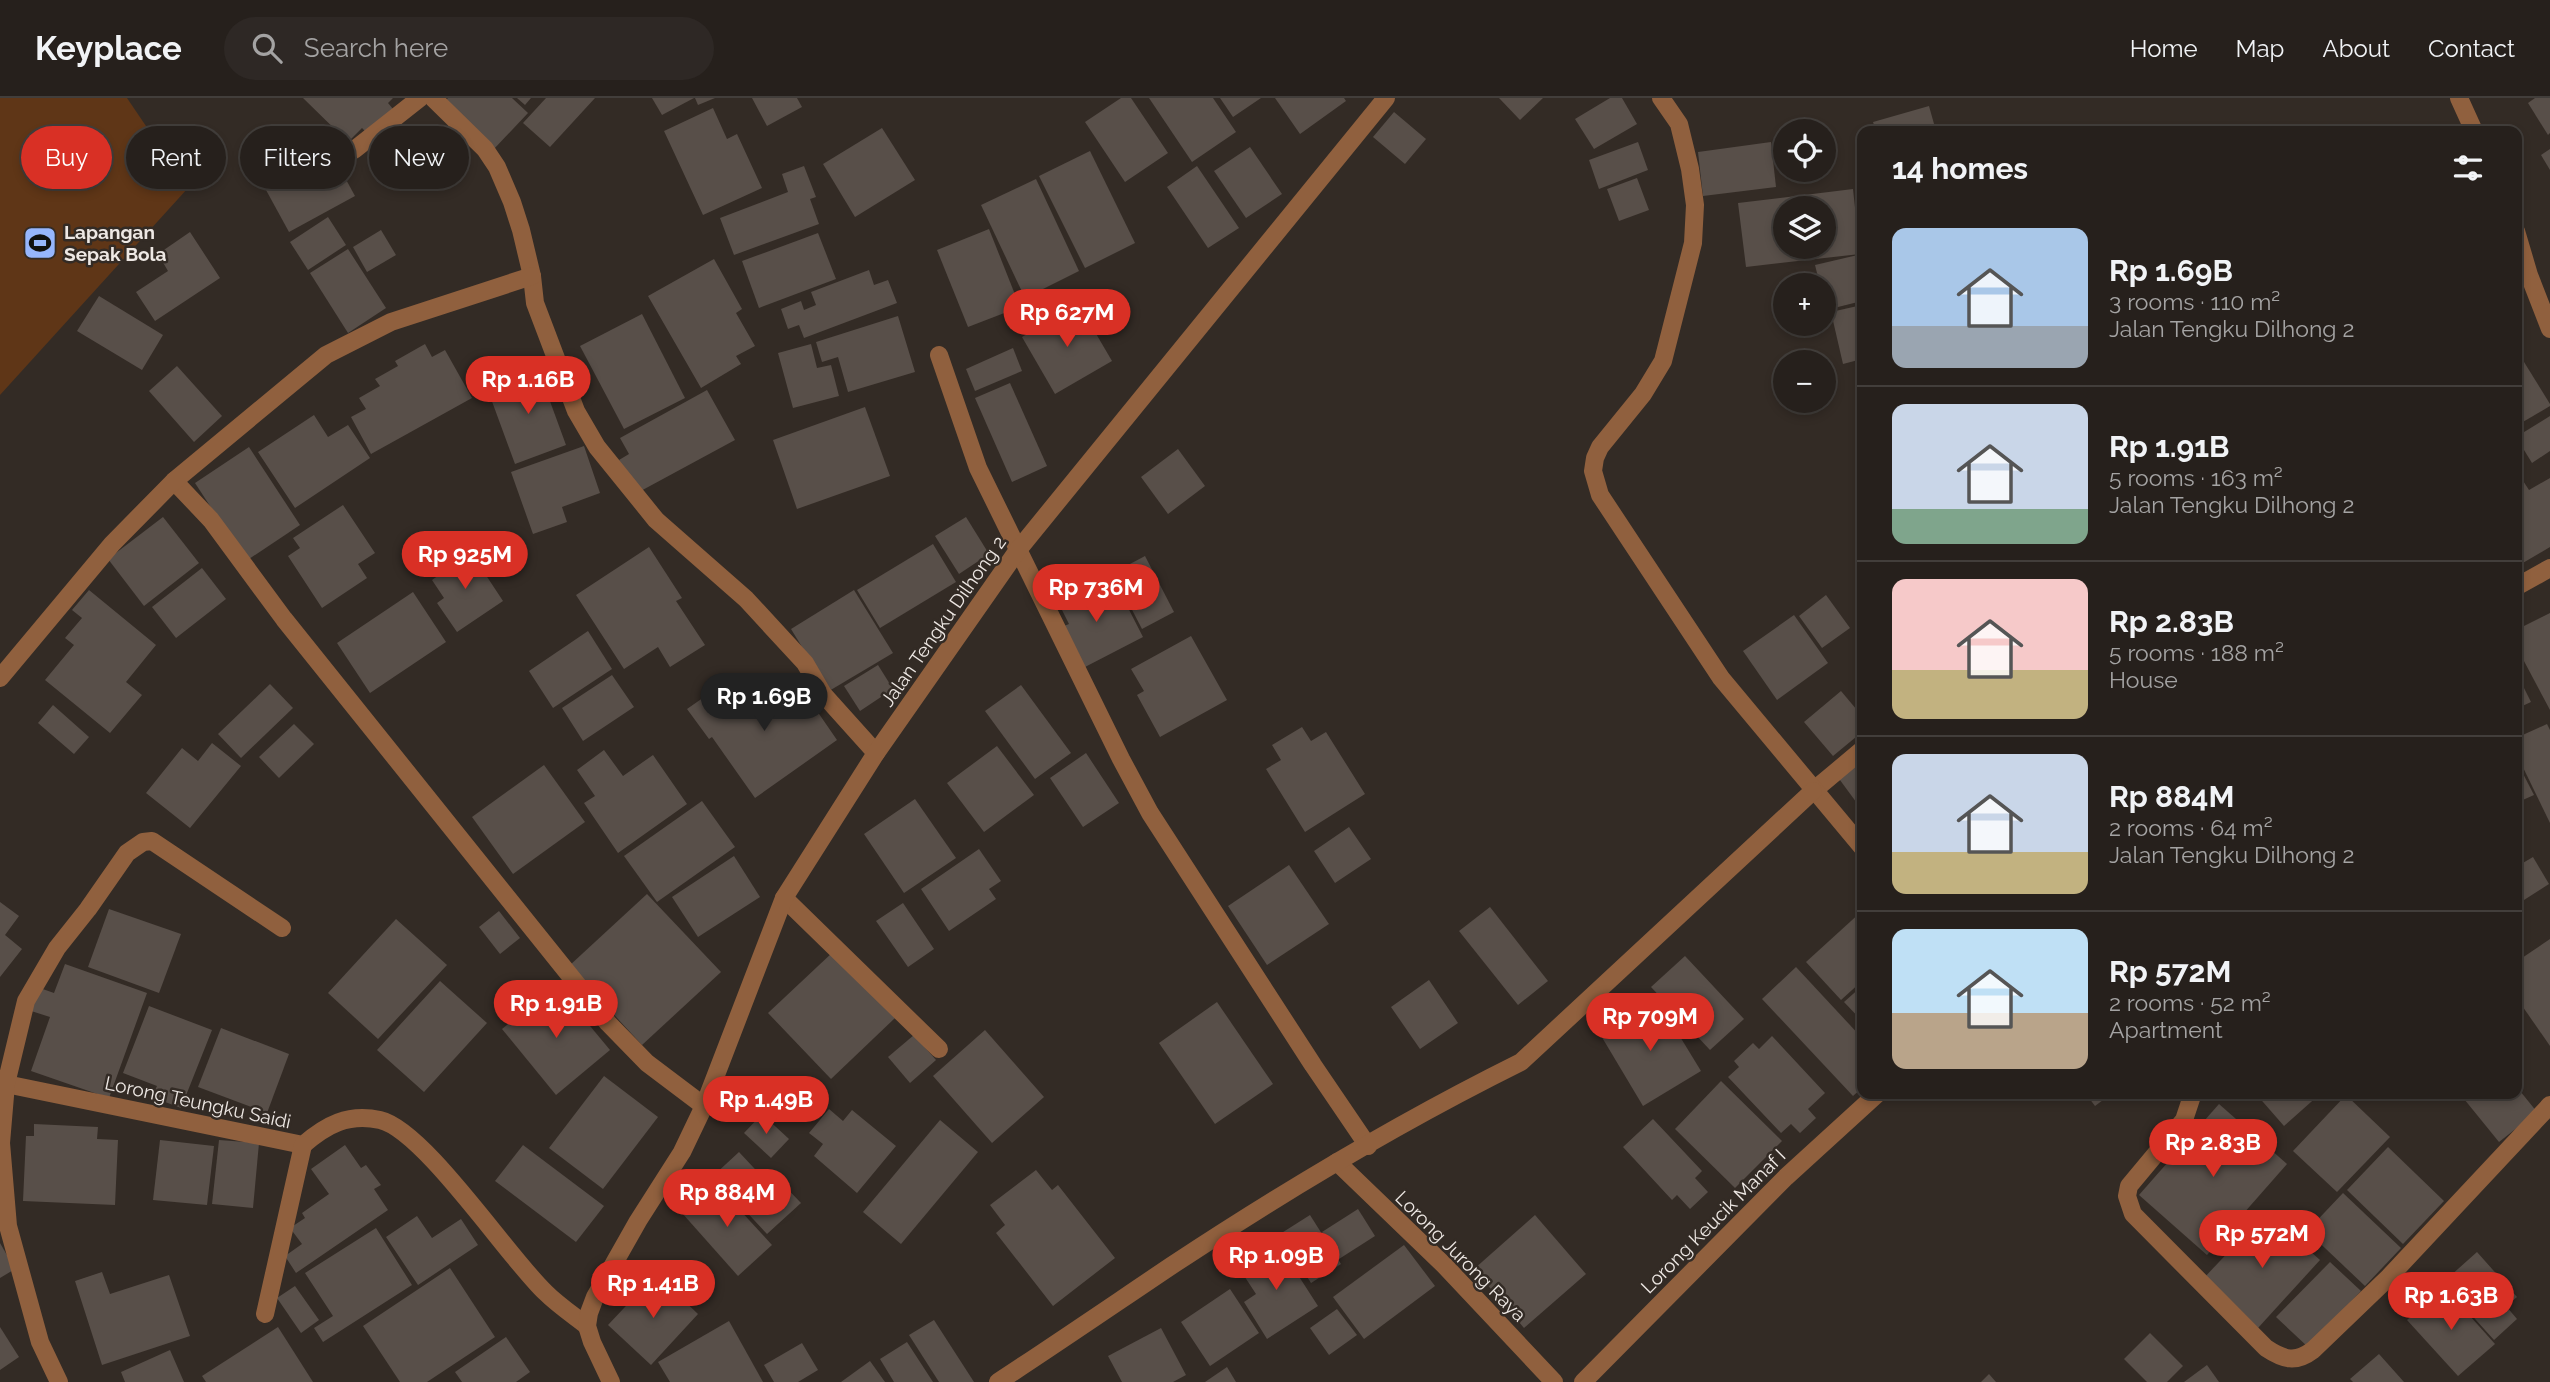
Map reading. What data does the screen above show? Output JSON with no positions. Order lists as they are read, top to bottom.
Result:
{
  "streets": {
    "street": [
      "Jalan Tengku Dilhong 2",
      "Lorong Teungku Saidi",
      "Lorong Keucik Manaf I",
      "Lorong Jurong Raya"
    ]
  },
  "crossings": [
    ["Jalan Tengku Dilhong 2", "Lorong Teungku Saidi"]
  ],
  "places": {
    "sports": ["Lapangan Sepak Bola"]
  },
  "page": {
    "header": "Keyplace",
    "search": "Search here",
    "nav": [
      "Home",
      "Map",
      "About",
      "Contact"
    ],
    "map_buttons": ["+", "−"],
    "chip": [
      "Buy",
      "Rent",
      "Filters",
      "New"
    ],
    "heading": "14 homes",
    "list": [
      {
        "name": "Rp 1.69B",
        "note": "3 rooms · 110 m² · Jalan Tengku Dilhong 2"
      },
      {
        "name": "Rp 1.91B",
        "note": "5 rooms · 163 m² · Jalan Tengku Dilhong 2"
      },
      {
        "name": "Rp 2.83B",
        "note": "5 rooms · 188 m² · House"
      },
      {
        "name": "Rp 884M",
        "note": "2 rooms · 64 m² · Jalan Tengku Dilhong 2"
      },
      {
        "name": "Rp 572M",
        "note": "2 rooms · 52 m² · Apartment"
      }
    ],
    "price": [
      "Rp 627M",
      "Rp 1.16B",
      "Rp 925M",
      "Rp 736M",
      "Rp 1.69B",
      "Rp 1.91B",
      "Rp 709M",
      "Rp 1.49B",
      "Rp 2.83B",
      "Rp 884M",
      "Rp 572M",
      "Rp 1.09B",
      "Rp 1.41B",
      "Rp 1.63B"
    ]
  }
}
